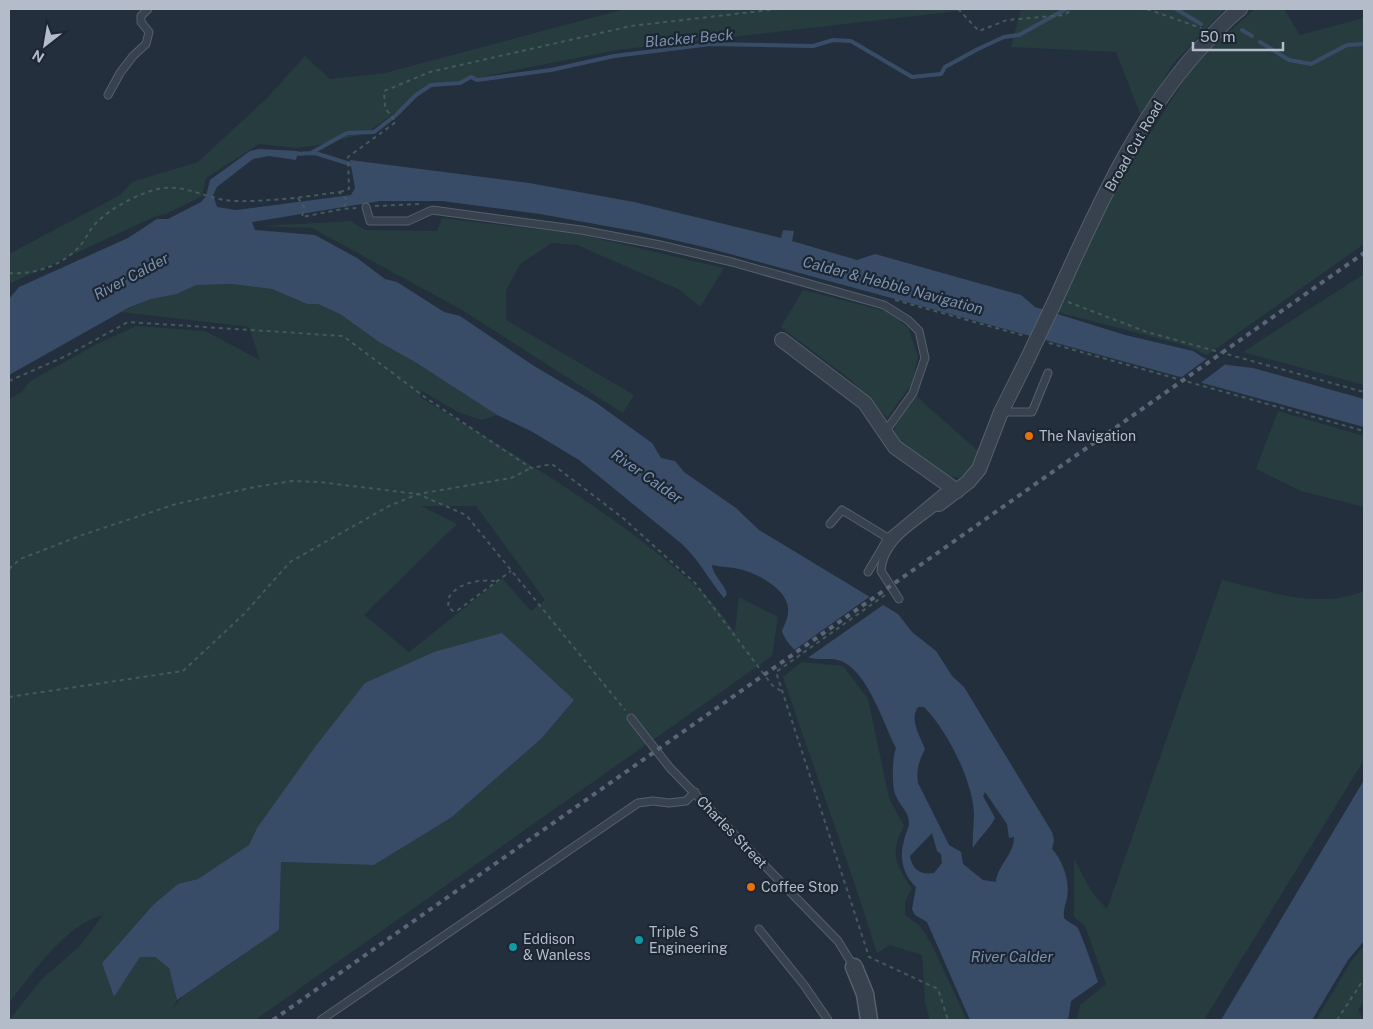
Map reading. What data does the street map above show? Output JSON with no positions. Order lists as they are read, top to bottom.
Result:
{
  "streets": {
    "street": ["Broad Cut Road"],
    "lane": ["Charles Street"]
  },
  "water": ["Blacker Beck", "River Calder", "Calder & Hebble Navigation"],
  "places": [
    "The Navigation",
    "Coffee Stop",
    "Triple S Engineering",
    "Eddison & Wanless"
  ],
  "scale_bar": "50 m",
  "north": "bottom left"
}
